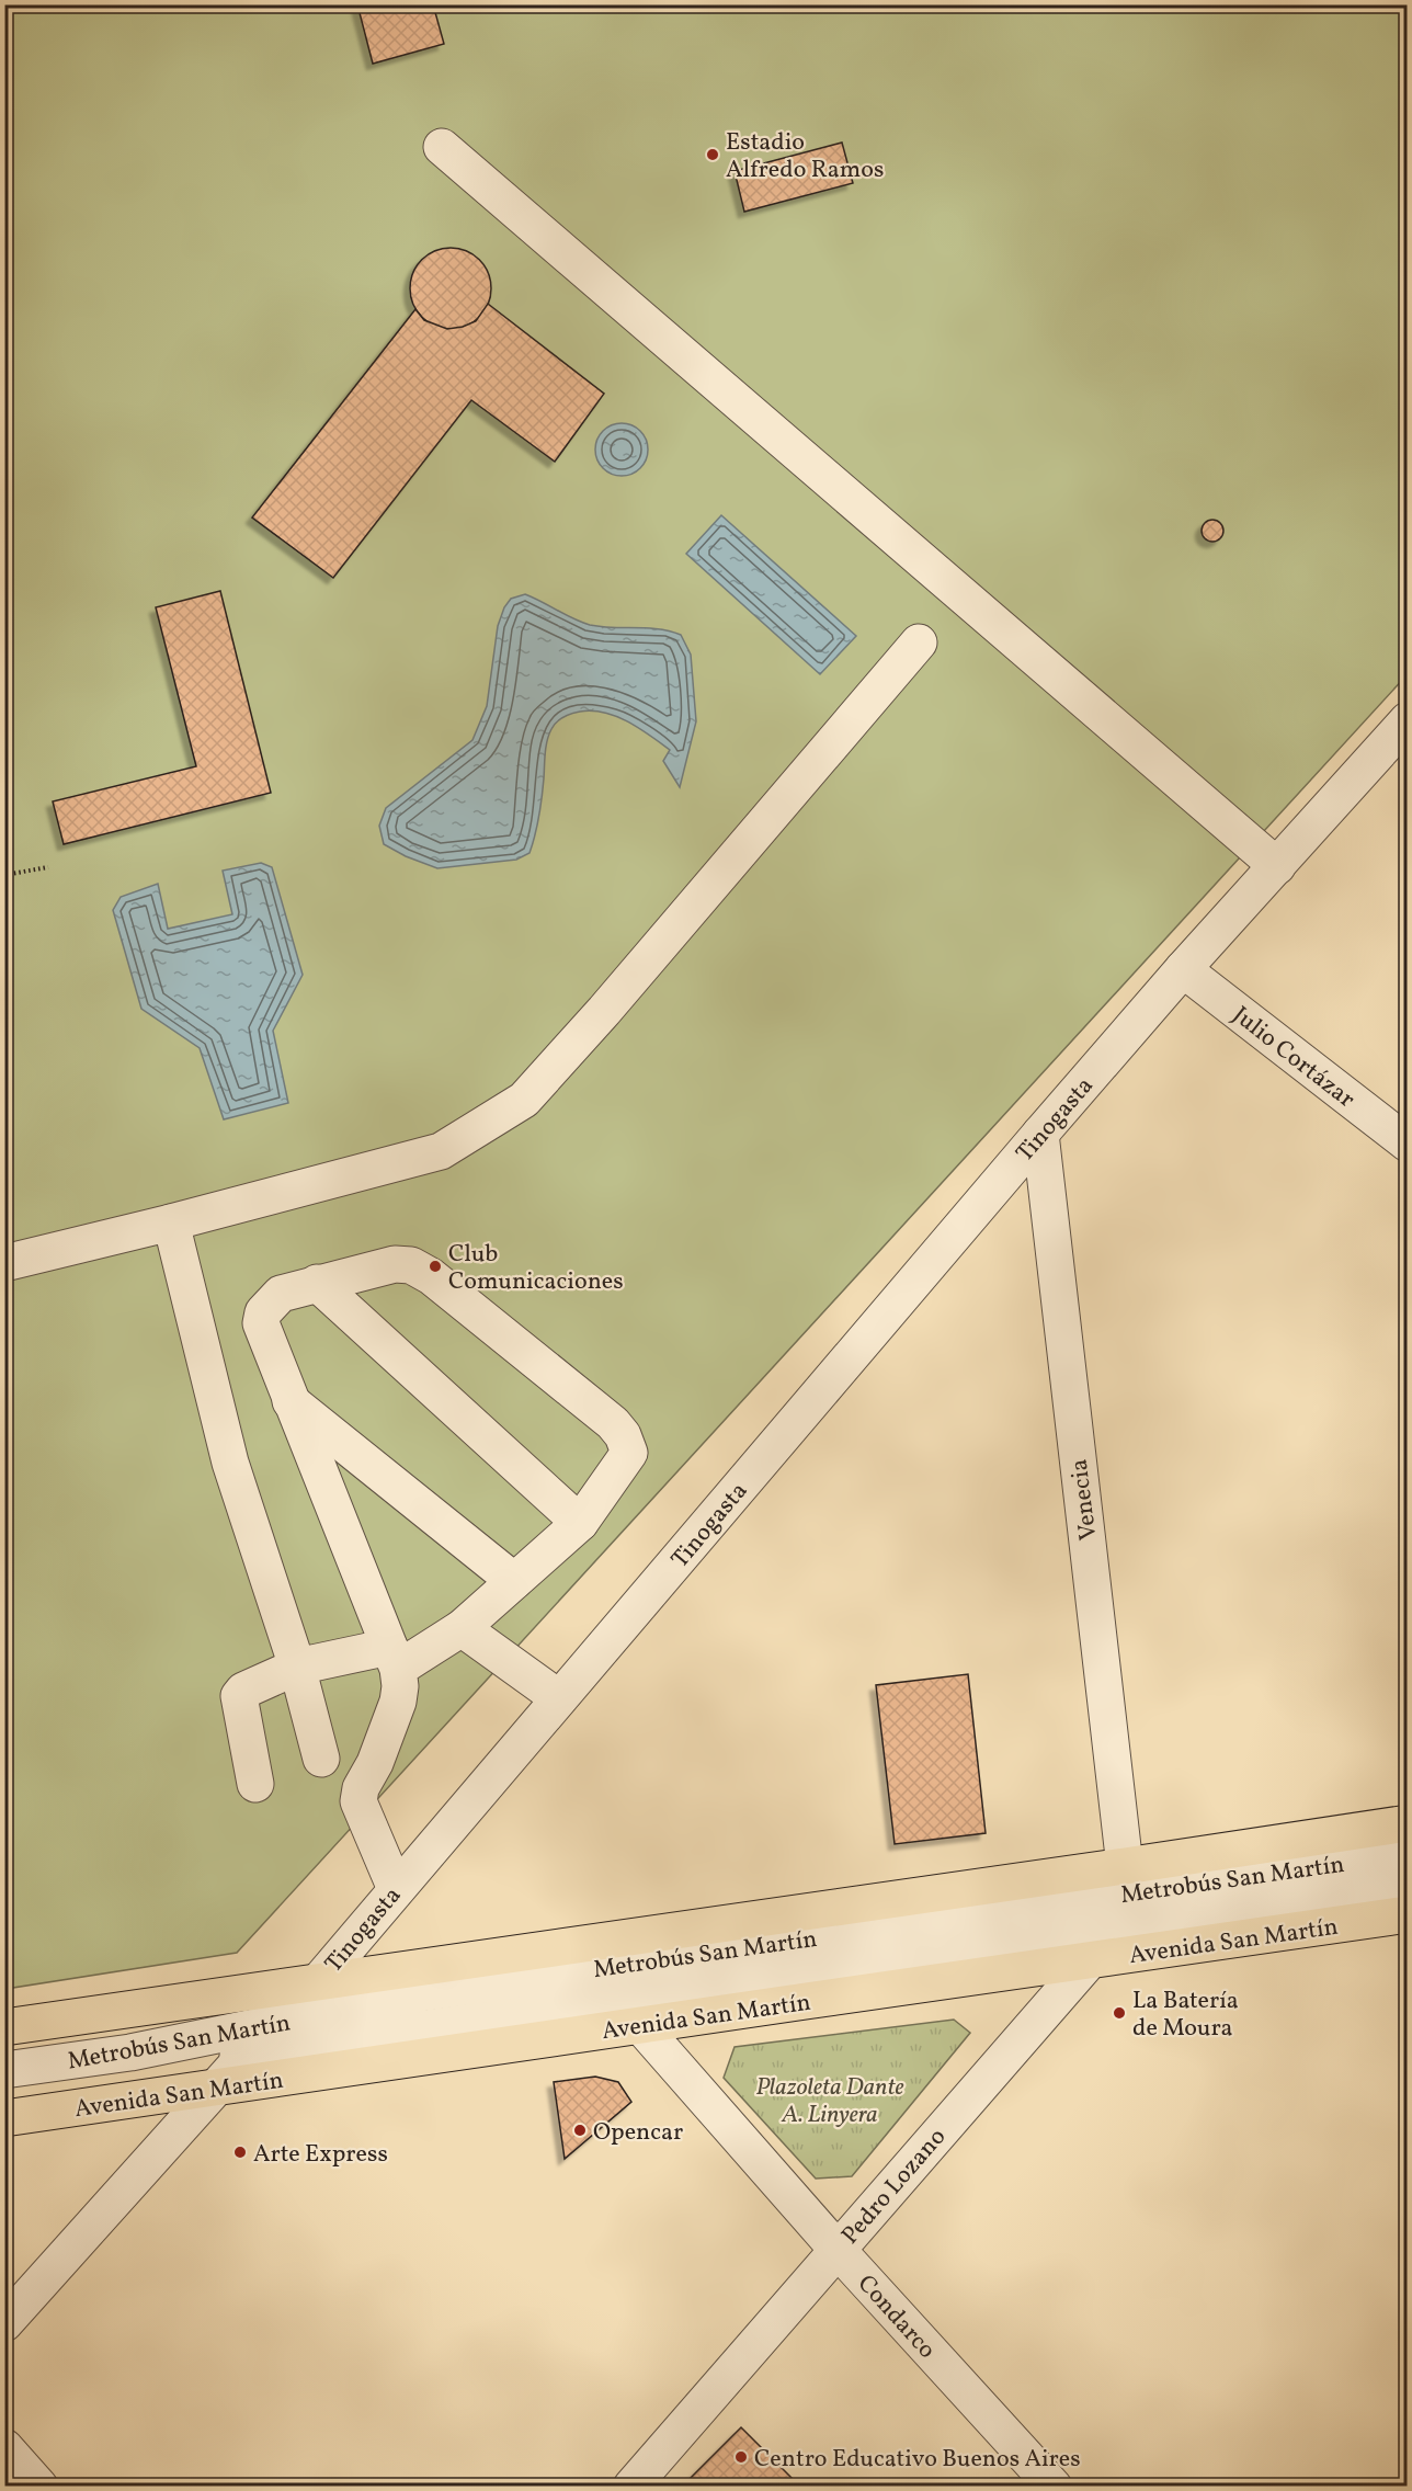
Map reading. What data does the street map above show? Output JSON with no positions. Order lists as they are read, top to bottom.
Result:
{
  "streets": {
    "main road": ["Avenida San Martín"],
    "street": [
      "Julio Cortázar",
      "Tinogasta",
      "Venecia",
      "Metrobús San Martín",
      "Pedro Lozano",
      "Condarco"
    ]
  },
  "crossings": [
    ["Julio Cortázar", "Tinogasta"],
    ["Tinogasta", "Venecia"],
    ["Tinogasta", "Metrobús San Martín"],
    ["Tinogasta", "Avenida San Martín"],
    ["Venecia", "Metrobús San Martín"],
    ["Venecia", "Pedro Lozano"],
    ["Metrobús San Martín", "Pedro Lozano"],
    ["Avenida San Martín", "Pedro Lozano"],
    ["Avenida San Martín", "Condarco"],
    ["Pedro Lozano", "Condarco"]
  ],
  "parks": ["Plazoleta Dante A. Linyera"],
  "places": [
    "Estadio Alfredo Ramos",
    "Club Comunicaciones",
    "La Batería de Moura",
    "Opencar",
    "Arte Express",
    "Centro Educativo Buenos Aires"
  ]
}
